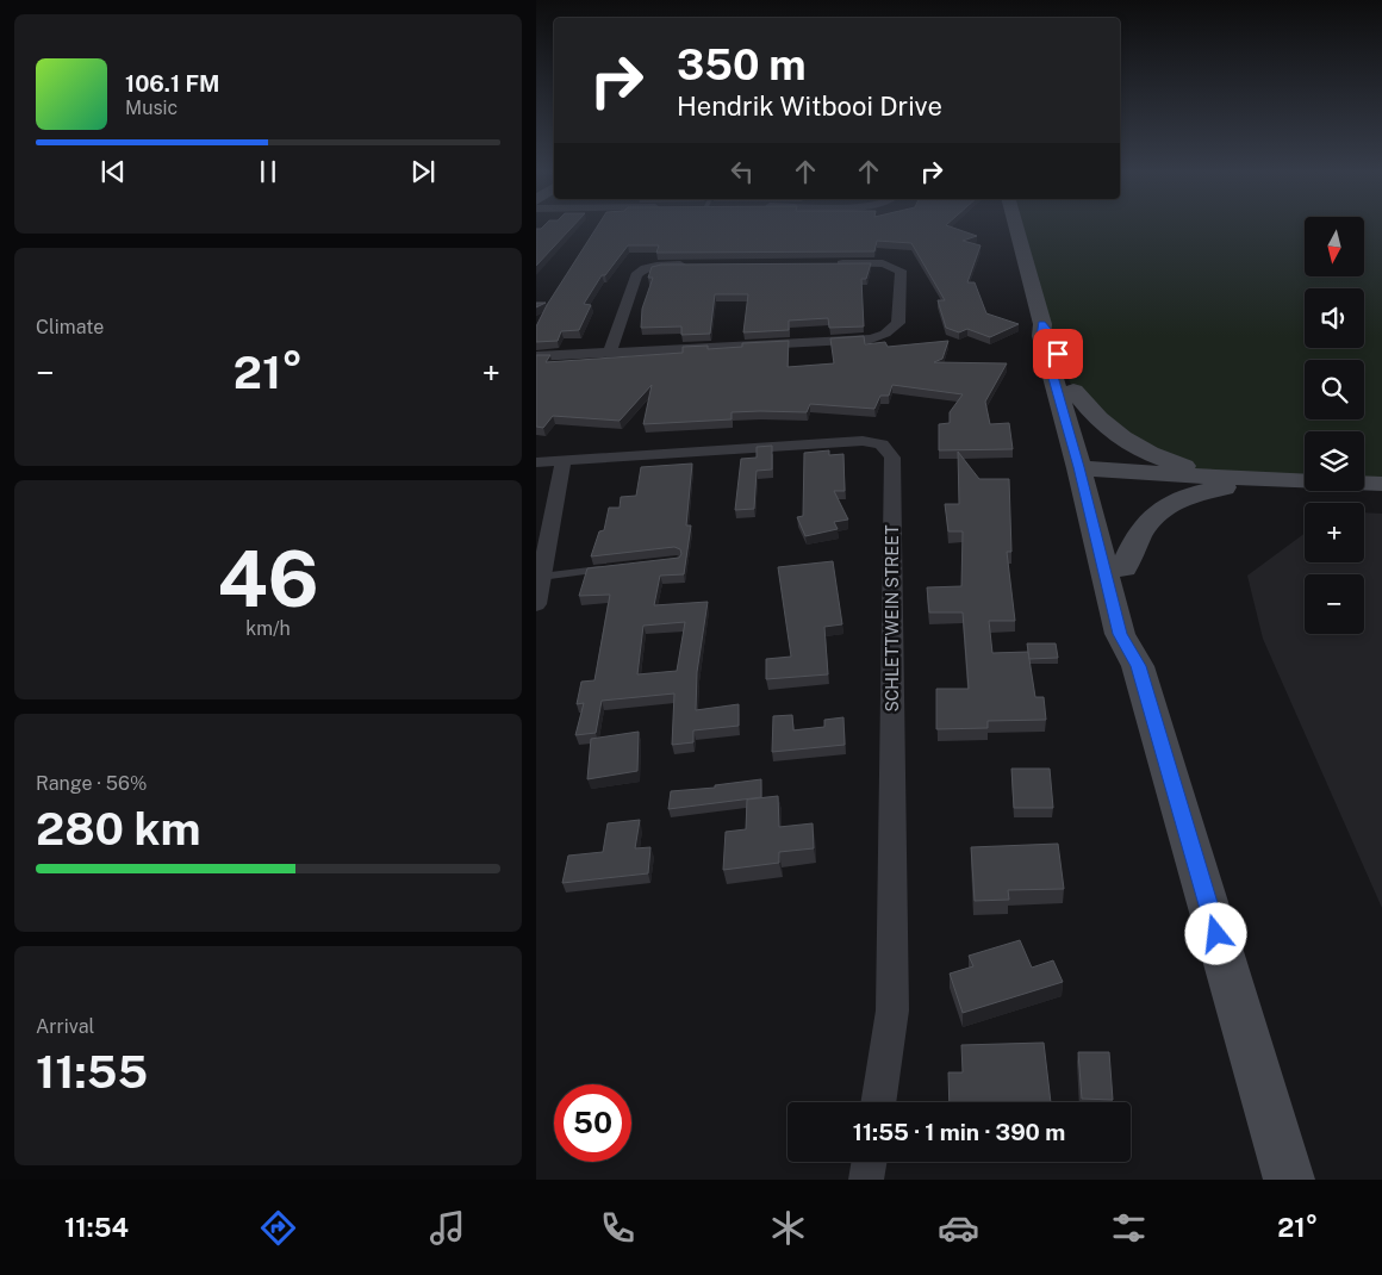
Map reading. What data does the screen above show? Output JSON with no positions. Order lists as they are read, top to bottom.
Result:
{
  "streets": {
    "street": ["SCHLETTWEIN STREET"]
  },
  "north": "bottom",
  "page": {
    "turn": ["350 m", "Hendrik Witbooi Drive"],
    "song": ["106.1 FM", "Music"],
    "map_buttons": ["+", "−"],
    "tile": [
      "Climate",
      ["46", "km/h"],
      ["Range · 56%", "280 km"],
      ["Arrival", "11:55"]
    ],
    "heat": ["−", "21°", "+"],
    "limit": "50",
    "trip": "11:55 · 1 min · 390 m",
    "tabs": ["11:54", "21°"]
  }
}
